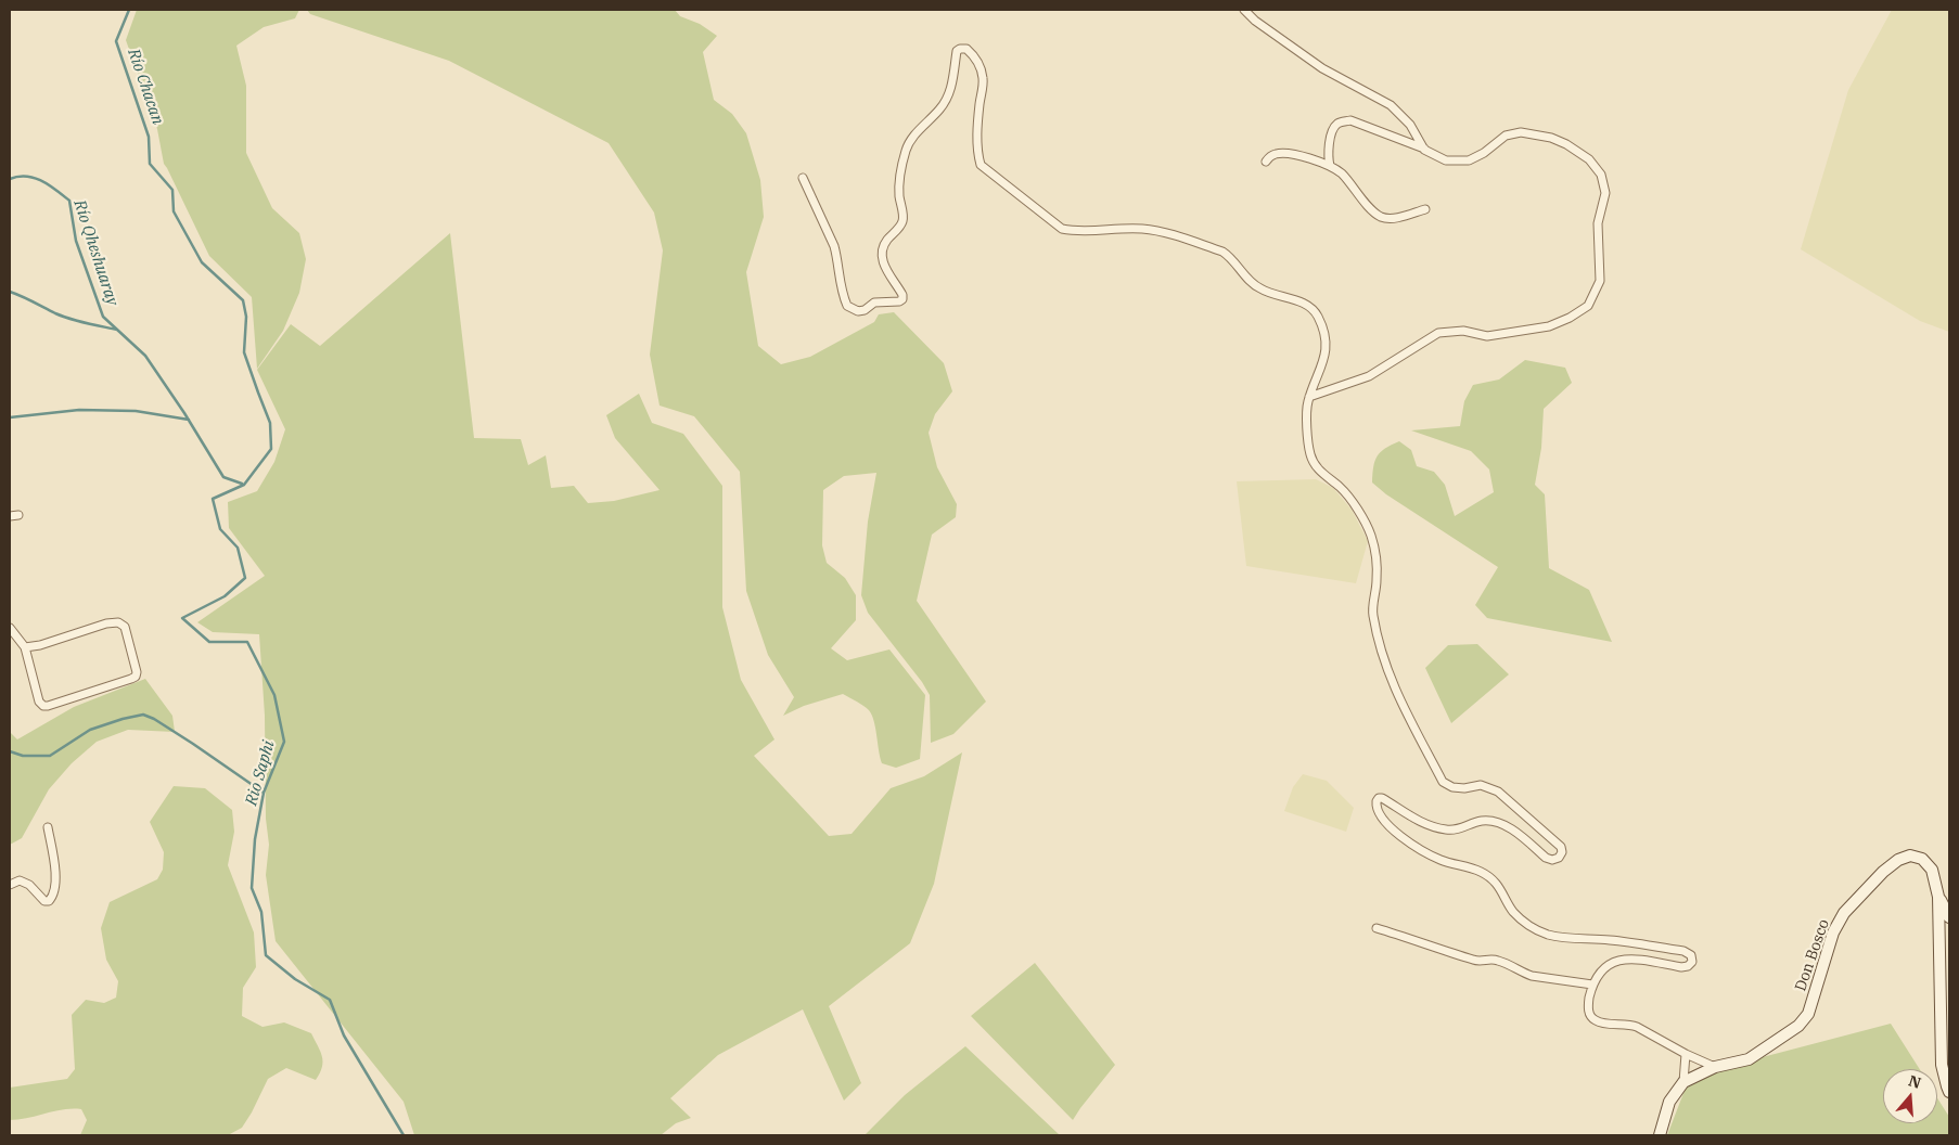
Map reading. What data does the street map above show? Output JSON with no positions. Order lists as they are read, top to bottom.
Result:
{
  "streets": {
    "street": ["Don Bosco"]
  },
  "water": ["Río Chacan", "Río Qheshuaray", "Rio Saphi"],
  "north": "top"
}
